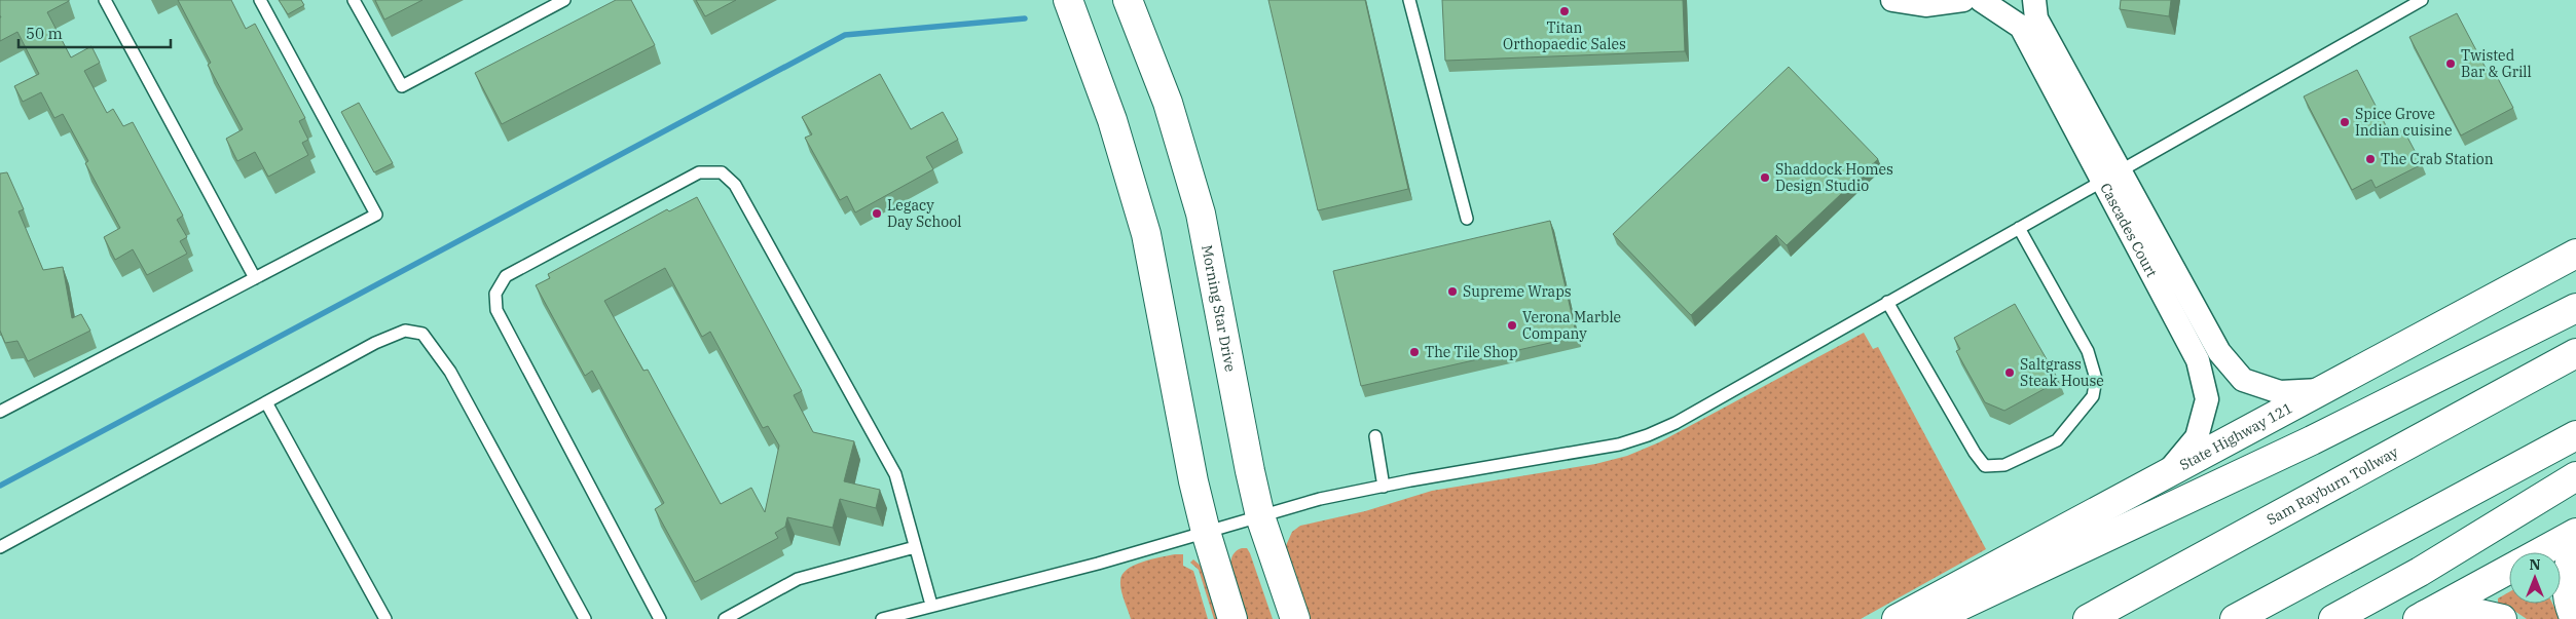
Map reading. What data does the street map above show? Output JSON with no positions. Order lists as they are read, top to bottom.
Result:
{
  "streets": {
    "main road": ["Morning Star Drive", "State Highway 121", "Sam Rayburn Tollway"],
    "street": ["Cascades Court"]
  },
  "crossings": [
    ["Cascades Court", "State Highway 121"]
  ],
  "places": [
    "Titan Orthopaedic Sales",
    "Twisted Bar & Grill",
    "Spice Grove Indian cuisine",
    "The Crab Station",
    "Shaddock Homes Design Studio",
    "Legacy Day School",
    "Supreme Wraps",
    "Verona Marble Company",
    "The Tile Shop",
    "Saltgrass Steak House"
  ],
  "scale_bar": "50 m",
  "north": "top"
}
